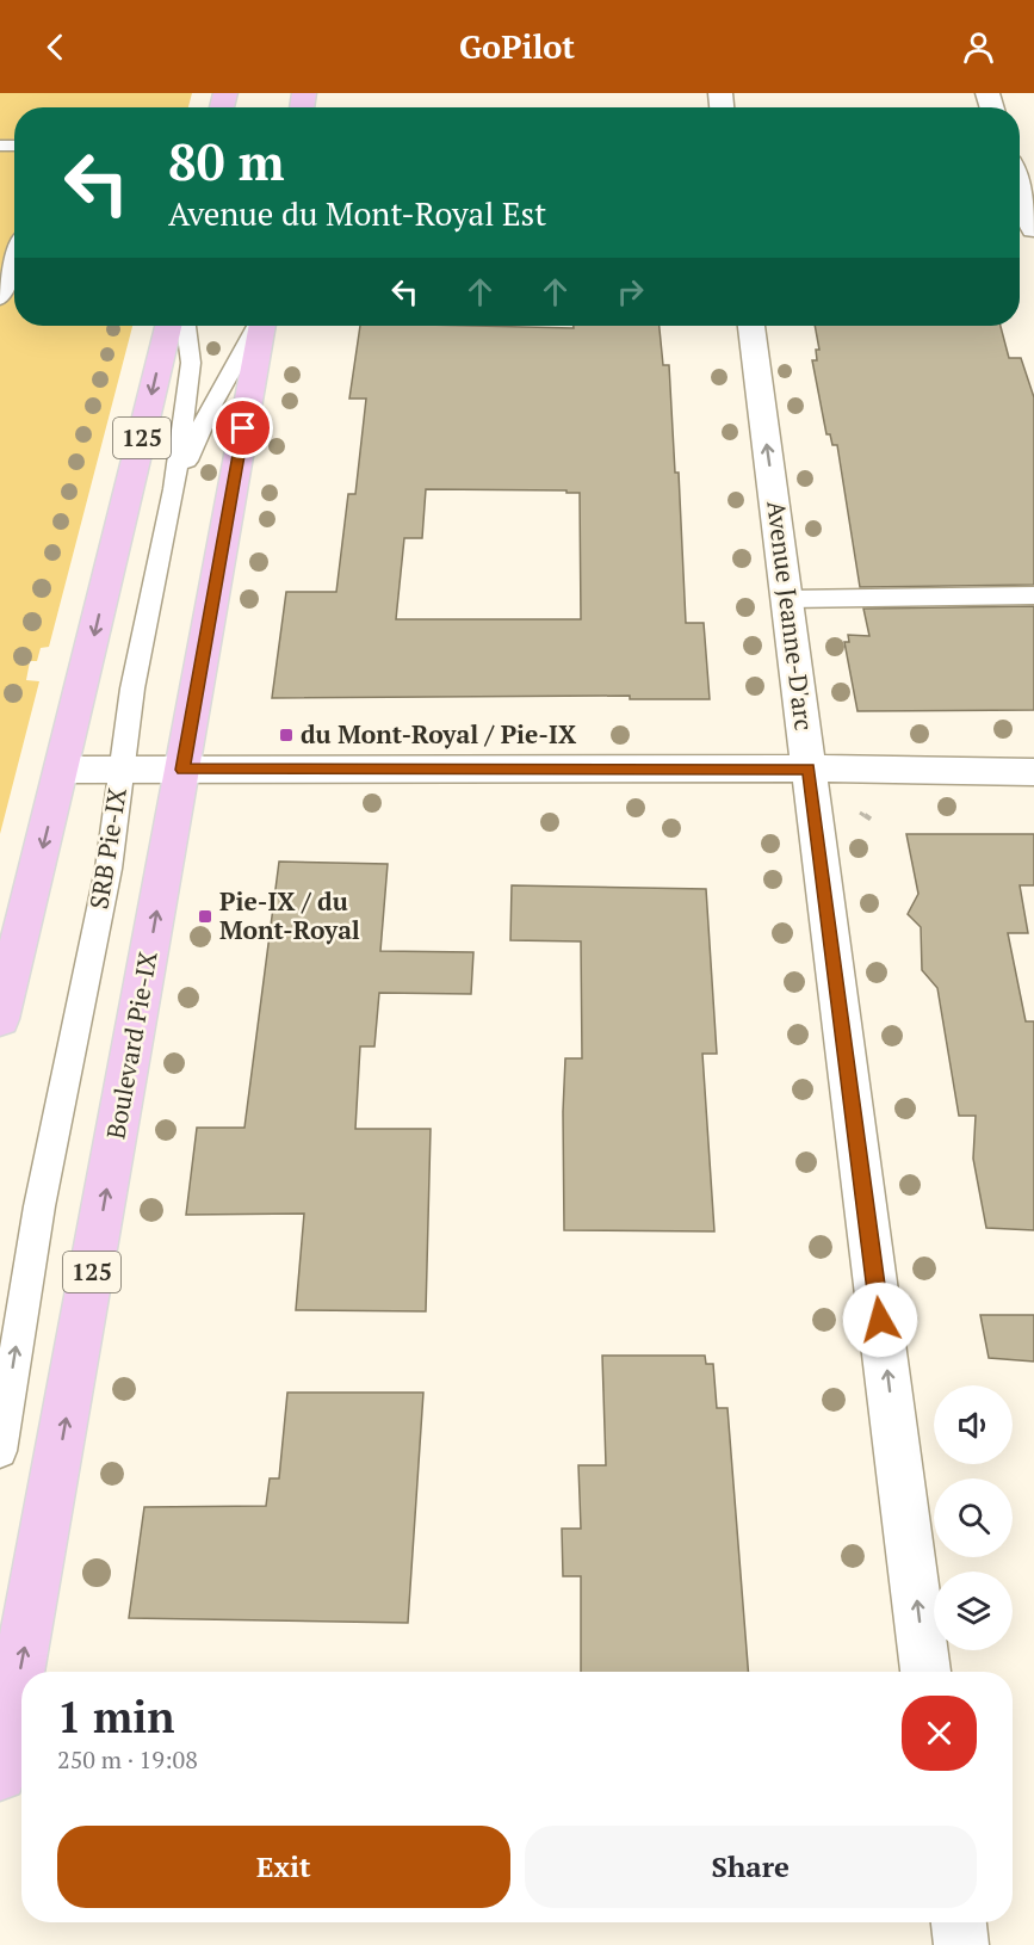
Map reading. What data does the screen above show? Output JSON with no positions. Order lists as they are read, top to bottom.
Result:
{
  "streets": {
    "main road": ["125", "Boulevard Pie-IX"],
    "street": ["Avenue Jeanne-D'arc"],
    "lane": ["SRB Pie-IX"]
  },
  "one_way": ["Avenue Jeanne-D'arc", "Boulevard Pie-IX"],
  "places": {
    "transit": ["du Mont-Royal / Pie-IX", "Pie-IX / du Mont-Royal"]
  },
  "page": {
    "header": "GoPilot",
    "turn": ["80 m", "Avenue du Mont-Royal Est"],
    "heading": ["1 min", "250 m · 19:08"],
    "buttons": ["Exit", "Share"]
  }
}
